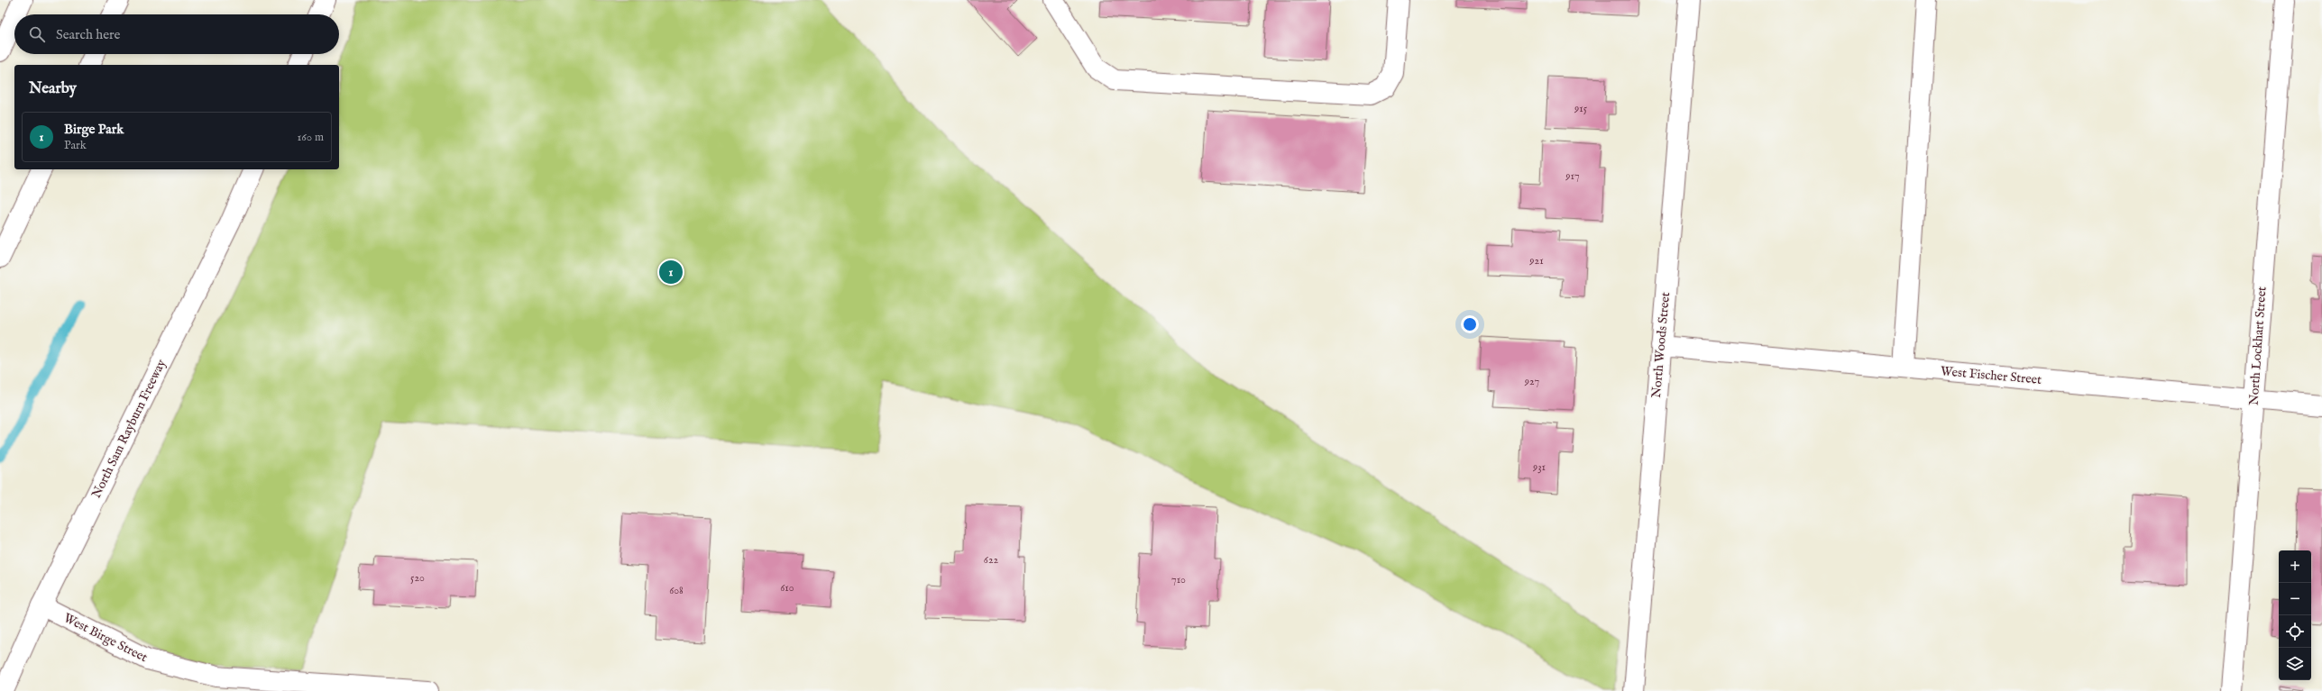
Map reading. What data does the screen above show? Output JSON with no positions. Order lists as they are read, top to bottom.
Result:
{
  "streets": {
    "main road": [
      "North Woods Street",
      "North Lockhart Street",
      "West Fischer Street",
      "North Sam Rayburn Freeway",
      "West Birge Street"
    ]
  },
  "crossings": [
    ["North Woods Street", "West Fischer Street"],
    ["North Lockhart Street", "West Fischer Street"],
    ["North Sam Rayburn Freeway", "West Birge Street"]
  ],
  "house_numbers": [
    "915",
    "917",
    "921",
    "927",
    "931",
    "622",
    "520",
    "710",
    "610",
    "608"
  ],
  "page": {
    "search": "Search here",
    "heading": "Nearby",
    "list": [
      {
        "mark": "1",
        "name": "Birge Park",
        "note": "Park",
        "value": "160 m"
      }
    ],
    "pins": "1",
    "map_buttons": ["+", "−"]
  }
}
